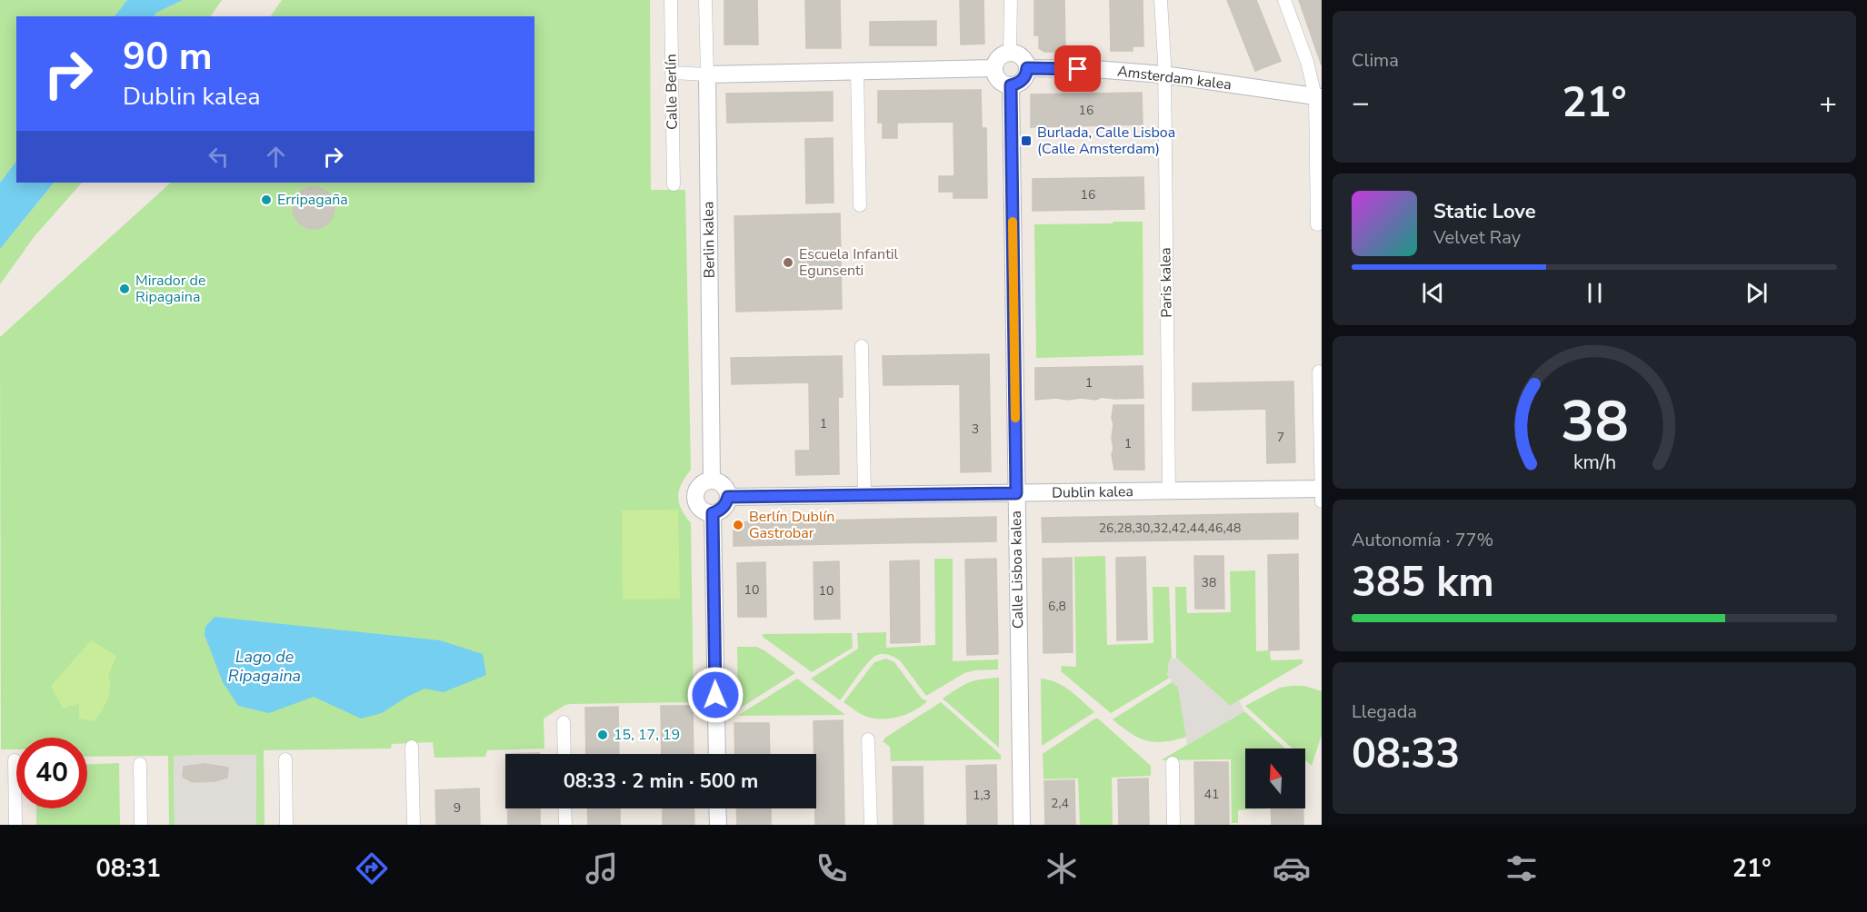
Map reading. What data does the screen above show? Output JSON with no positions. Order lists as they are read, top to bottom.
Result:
{
  "streets": {
    "street": [
      "Amsterdam kalea",
      "Calle Berlín",
      "Berlin kalea",
      "Paris kalea",
      "Dublin kalea",
      "Calle Lisboa kalea"
    ]
  },
  "crossings": [
    ["Amsterdam kalea", "Paris kalea"],
    ["Amsterdam kalea", "Calle Lisboa kalea"],
    ["Berlin kalea", "Dublin kalea"],
    ["Paris kalea", "Dublin kalea"],
    ["Dublin kalea", "Calle Lisboa kalea"]
  ],
  "water": ["Lago de Ripagaina"],
  "places": {
    "transit": ["Burlada, Calle Lisboa (Calle Amsterdam)"],
    "other": [
      "Erripagaña",
      "Escuela Infantil Egunsenti",
      "Mirador de Ripagaina",
      "Berlín Dublín Gastrobar",
      "15, 17, 19"
    ]
  },
  "house_numbers": [
    "16",
    "16",
    "1",
    "1",
    "3",
    "7",
    "1",
    "26,28,30,32,42,44,46,48",
    "38",
    "10",
    "10",
    "6,8",
    "41",
    "1,3",
    "2,4",
    "9"
  ],
  "north": "top",
  "page": {
    "tile": [
      "Clima",
      ["Autonomía · 77%", "385 km"],
      ["Llegada", "08:33"]
    ],
    "turn": ["90 m", "Dublin kalea"],
    "heat": ["−", "21°", "+"],
    "song": ["Static Love", "Velvet Ray"],
    "limit": "40",
    "trip": "08:33 · 2 min · 500 m",
    "tabs": ["08:31", "21°"],
    "gauge": ["38", "km/h"]
  }
}
